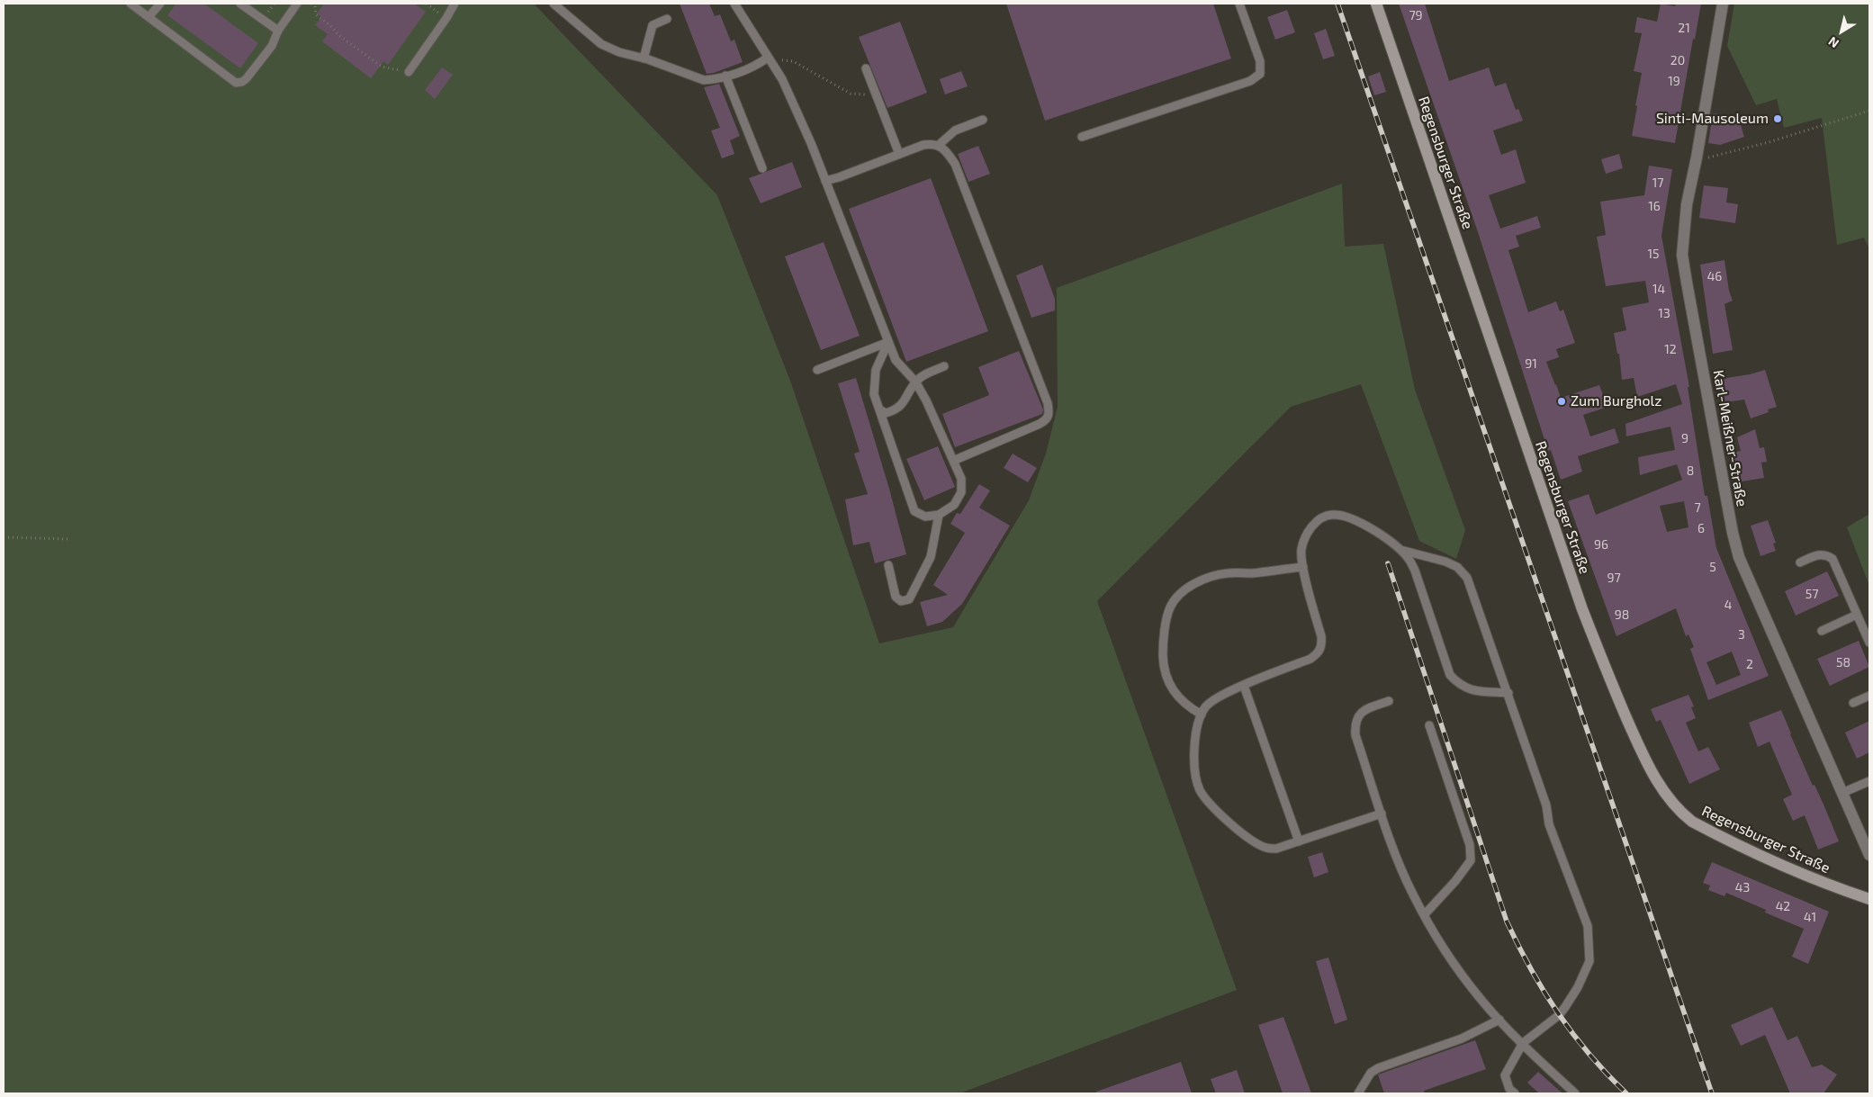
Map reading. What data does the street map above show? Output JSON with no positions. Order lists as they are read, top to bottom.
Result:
{
  "streets": {
    "main road": ["Regensburger Straße"],
    "street": ["Karl-Meißner-Straße"]
  },
  "places": ["Sinti-Mausoleum", "Zum Burgholz"],
  "house_numbers": [
    "79",
    "21",
    "20",
    "19",
    "17",
    "16",
    "15",
    "46",
    "14",
    "13",
    "12",
    "91",
    "9",
    "8",
    "7",
    "6",
    "96",
    "5",
    "97",
    "57",
    "4",
    "98",
    "3",
    "58",
    "2",
    "43",
    "42",
    "41"
  ],
  "north": "bottom left"
}
